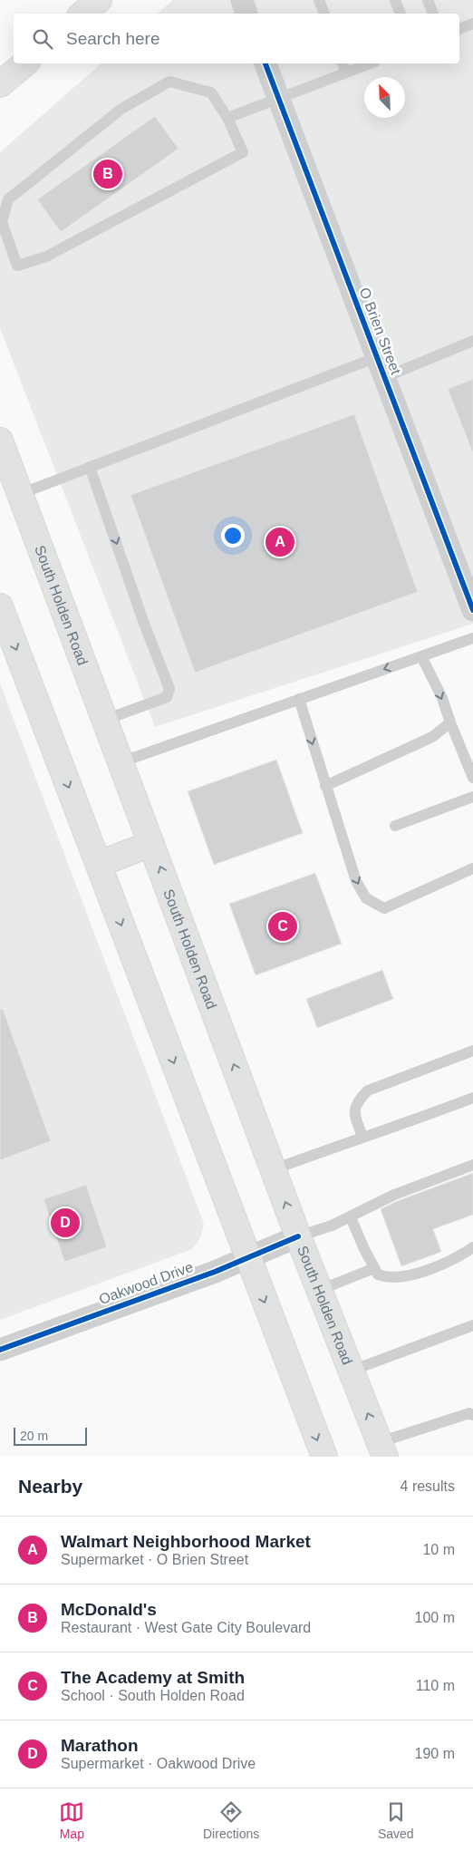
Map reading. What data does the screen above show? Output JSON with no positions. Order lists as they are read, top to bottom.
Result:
{
  "streets": {
    "main road": ["South Holden Road"],
    "street": ["O Brien Street", "Oakwood Drive"]
  },
  "crossings": [
    ["South Holden Road", "Oakwood Drive"]
  ],
  "scale_bar": "20 m",
  "north": "top left",
  "page": {
    "search": "Search here",
    "pins": [
      "B",
      "A",
      "C",
      "D"
    ],
    "scale": "20 m",
    "heading": ["Nearby", "4 results"],
    "list": [
      {
        "mark": "A",
        "name": "Walmart Neighborhood Market",
        "note": "Supermarket · O Brien Street",
        "value": "10 m"
      },
      {
        "mark": "B",
        "name": "McDonald's",
        "note": "Restaurant · West Gate City Boulevard",
        "value": "100 m"
      },
      {
        "mark": "C",
        "name": "The Academy at Smith",
        "note": "School · South Holden Road",
        "value": "110 m"
      },
      {
        "mark": "D",
        "name": "Marathon",
        "note": "Supermarket · Oakwood Drive",
        "value": "190 m"
      }
    ],
    "nav": ["Map", "Directions", "Saved"]
  }
}
